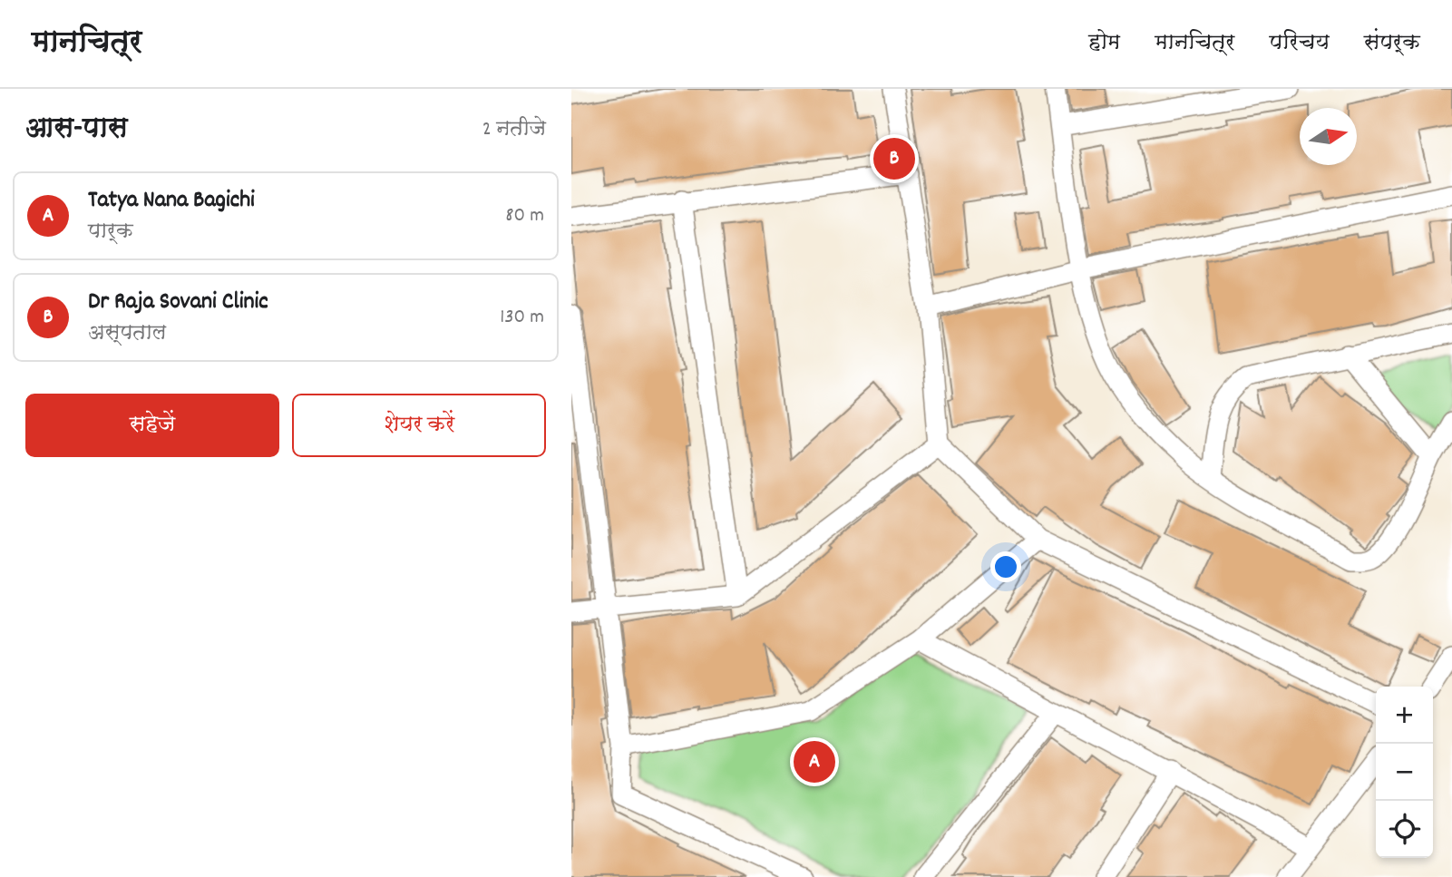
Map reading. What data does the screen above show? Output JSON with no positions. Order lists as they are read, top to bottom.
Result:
{
  "north": "right",
  "page": {
    "header": "मानचित्र",
    "nav": [
      "होम",
      "मानचित्र",
      "परिचय",
      "संपर्क"
    ],
    "heading": ["आस-पास", "2 नतीजे"],
    "pins": ["B", "A"],
    "list": [
      {
        "mark": "A",
        "name": "Tatya Nana Bagichi",
        "note": "पार्क",
        "value": "80 m"
      },
      {
        "mark": "B",
        "name": "Dr Raja Sovani Clinic",
        "note": "अस्पताल",
        "value": "130 m"
      }
    ],
    "buttons": ["सहेजें", "शेयर करें"],
    "map_buttons": ["+", "−"]
  }
}
